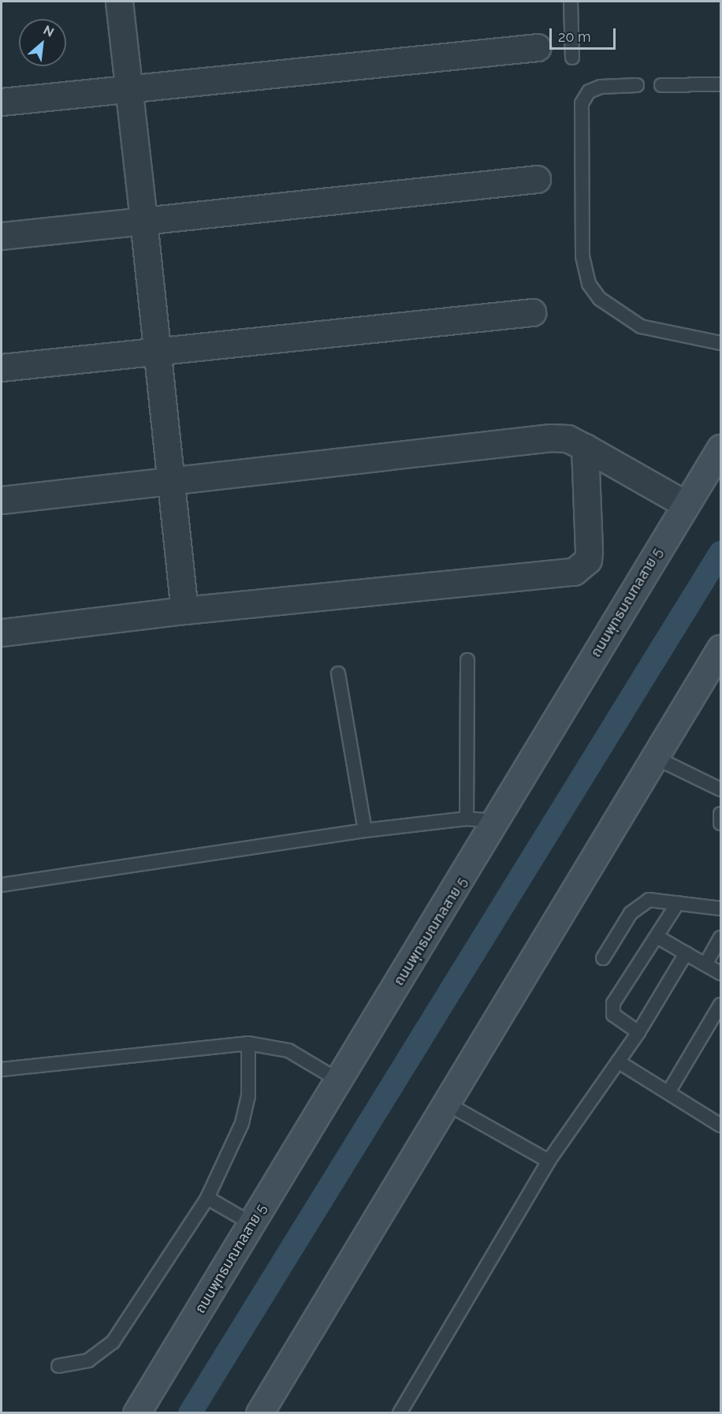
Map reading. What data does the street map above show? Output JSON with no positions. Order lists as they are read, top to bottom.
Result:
{
  "streets": {
    "main road": ["ถนนพุทธมณฑลสาย 5"]
  },
  "scale_bar": "20 m",
  "north": "top right"
}
